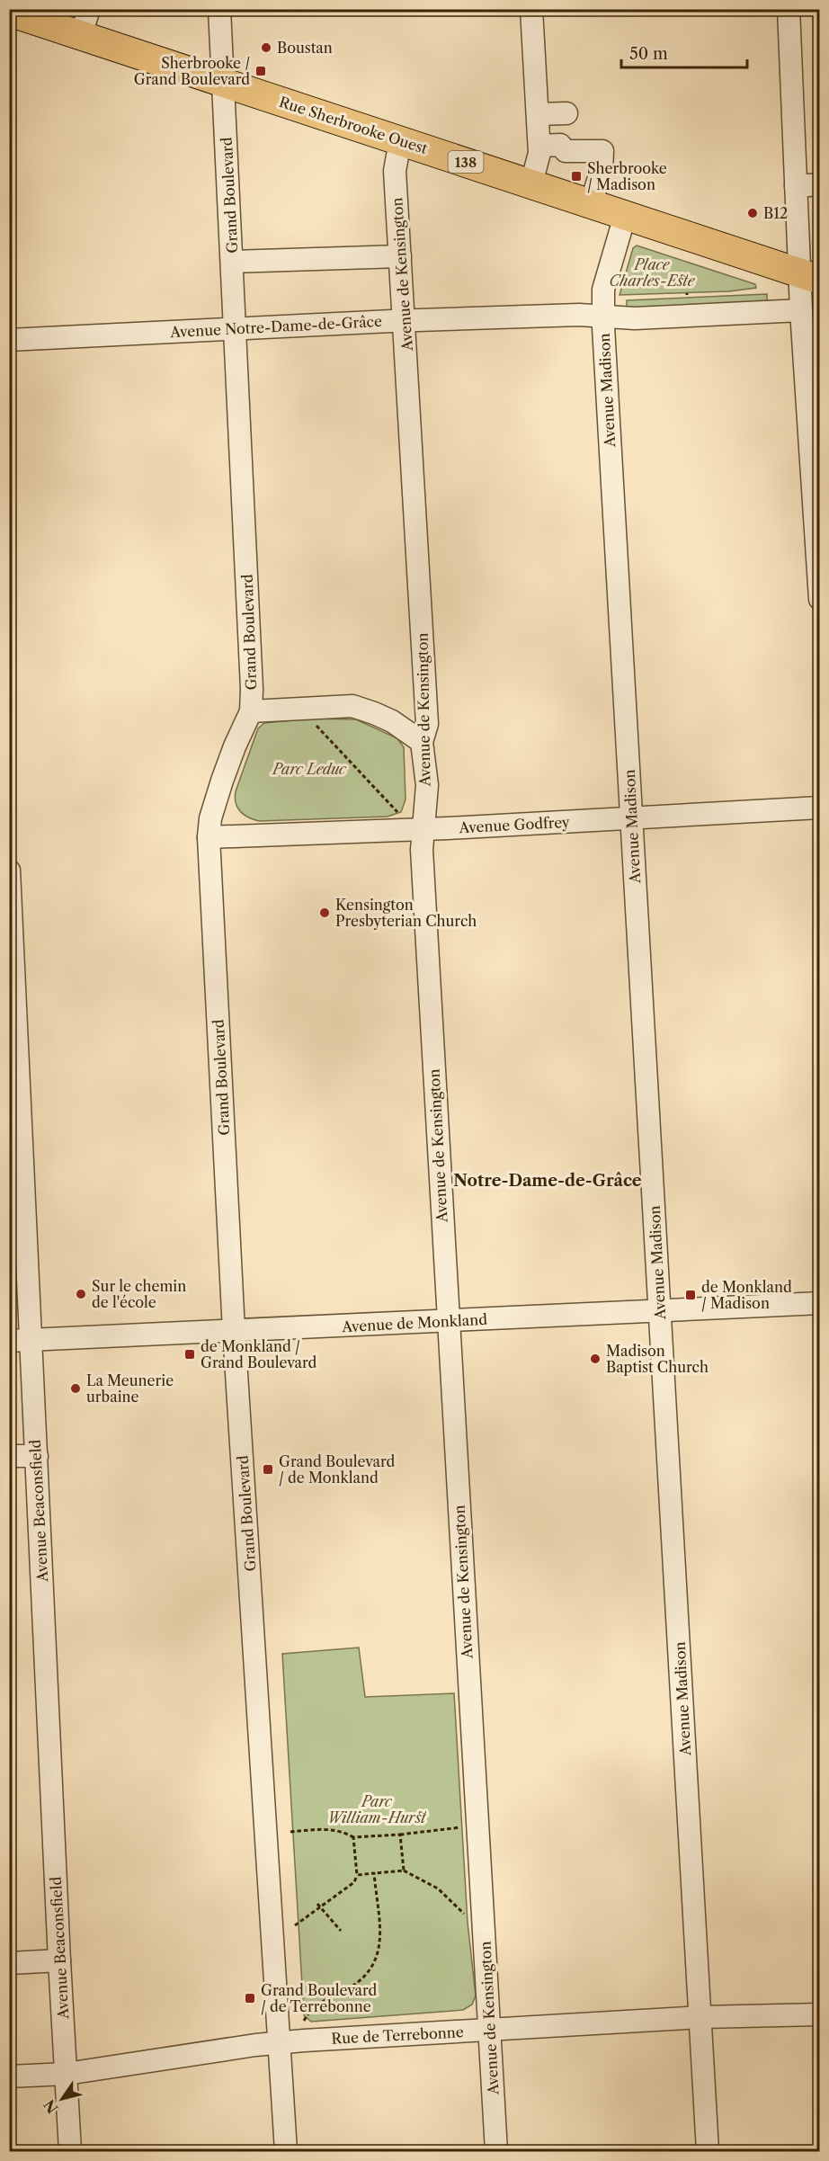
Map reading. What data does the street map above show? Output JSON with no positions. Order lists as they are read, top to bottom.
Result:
{
  "streets": {
    "main road": ["Rue Sherbrooke Ouest", "138"],
    "street": [
      "Grand Boulevard",
      "Avenue de Kensington",
      "Avenue Notre-Dame-de-Grâce",
      "Avenue Madison",
      "Avenue Godfrey",
      "Avenue de Monkland",
      "Avenue Beaconsfield",
      "Rue de Terrebonne"
    ]
  },
  "crossings": [
    ["Rue Sherbrooke Ouest", "Grand Boulevard"],
    ["Rue Sherbrooke Ouest", "Avenue de Kensington"],
    ["Rue Sherbrooke Ouest", "Avenue Madison"],
    ["Grand Boulevard", "Avenue Notre-Dame-de-Grâce"],
    ["Grand Boulevard", "Avenue Godfrey"],
    ["Grand Boulevard", "Avenue de Monkland"],
    ["Grand Boulevard", "Rue de Terrebonne"],
    ["Avenue de Kensington", "Avenue Notre-Dame-de-Grâce"],
    ["Avenue de Kensington", "Avenue Godfrey"],
    ["Avenue de Kensington", "Avenue de Monkland"],
    ["Avenue de Kensington", "Rue de Terrebonne"],
    ["Avenue Notre-Dame-de-Grâce", "Avenue Madison"],
    ["Avenue Madison", "Avenue Godfrey"],
    ["Avenue Madison", "Avenue de Monkland"],
    ["Avenue Madison", "Rue de Terrebonne"],
    ["Avenue de Monkland", "Avenue Beaconsfield"],
    ["Avenue Beaconsfield", "Rue de Terrebonne"]
  ],
  "districts": ["Notre-Dame-de-Grâce"],
  "parks": ["Place Charles-Este", "Parc Leduc", "Parc William-Hurst"],
  "places": {
    "other": [
      "Boustan",
      "B12",
      "Kensington Presbyterian Church",
      "Sur le chemin de l'école",
      "Madison Baptist Church",
      "La Meunerie urbaine"
    ],
    "transit": [
      "Sherbrooke / Grand Boulevard",
      "Sherbrooke / Madison",
      "de Monkland / Madison",
      "de Monkland / Grand Boulevard",
      "Grand Boulevard / de Monkland",
      "Grand Boulevard / de Terrebonne"
    ]
  },
  "scale_bar": "50 m",
  "north": "bottom left"
}
